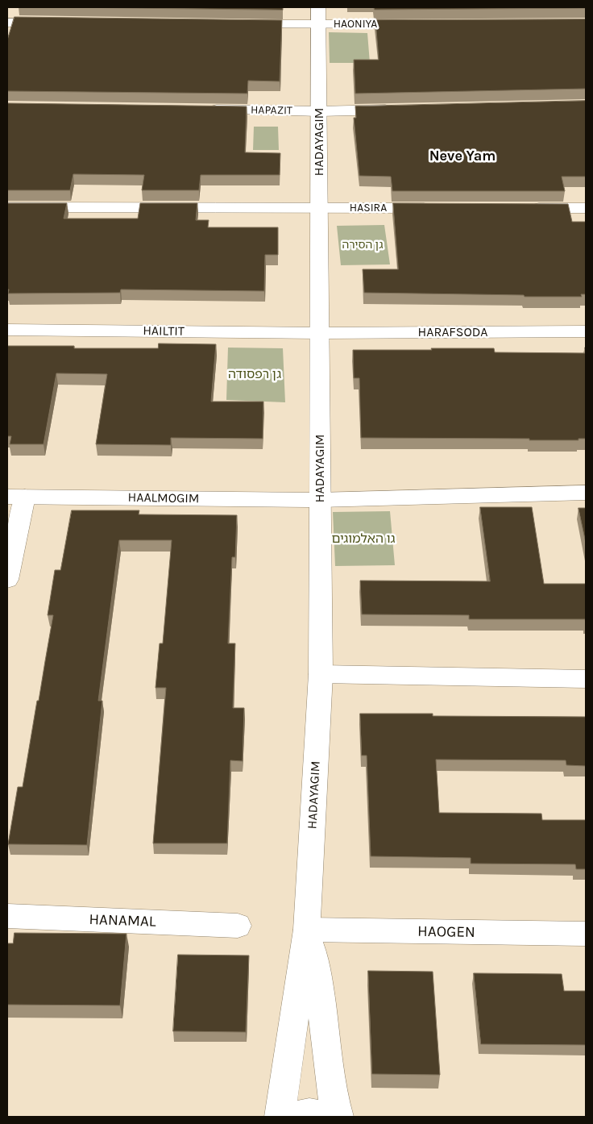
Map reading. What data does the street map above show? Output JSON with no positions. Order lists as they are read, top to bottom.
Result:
{
  "streets": {
    "street": [
      "HAONIYA",
      "HAPAZIT",
      "HADAYAGIM",
      "HASIRA",
      "HAILTIT",
      "HARAFSODA",
      "HAALMOGIM",
      "HANAMAL",
      "HAOGEN"
    ]
  },
  "crossings": [
    ["HAONIYA", "HADAYAGIM"],
    ["HAPAZIT", "HADAYAGIM"],
    ["HADAYAGIM", "HASIRA"],
    ["HADAYAGIM", "HAILTIT"],
    ["HADAYAGIM", "HARAFSODA"],
    ["HADAYAGIM", "HAALMOGIM"],
    ["HADAYAGIM", "HAOGEN"],
    ["HAILTIT", "HARAFSODA"]
  ],
  "districts": ["Neve Yam"],
  "parks": ["גן הסירה", "גן רפסודה", "גו האלמוגים"]
}
